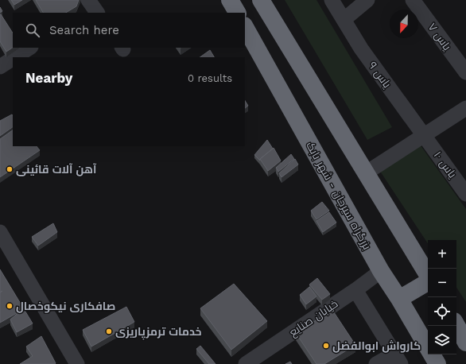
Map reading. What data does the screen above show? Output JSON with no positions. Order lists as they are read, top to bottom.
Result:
{
  "streets": {
    "highway": ["بزرگراه سیرجان - شهر بابک"],
    "street": [
      "یاس ۷",
      "یاس ۹",
      "یاس ۱۰",
      "خیابان صنایع"
    ]
  },
  "crossings": [
    ["یاس ۹", "یاس ۱۰"],
    ["بزرگراه سیرجان - شهر بابک", "خیابان صنایع"]
  ],
  "places": [
    "آهن آلات قائینی",
    "صافکاری نیکوخصال",
    "خدمات ترمزپاریزی",
    "کارواش ابوالفضل"
  ],
  "north": "bottom",
  "page": {
    "search": "Search here",
    "heading": ["Nearby", "0 results"],
    "map_buttons": ["+", "−"]
  }
}
